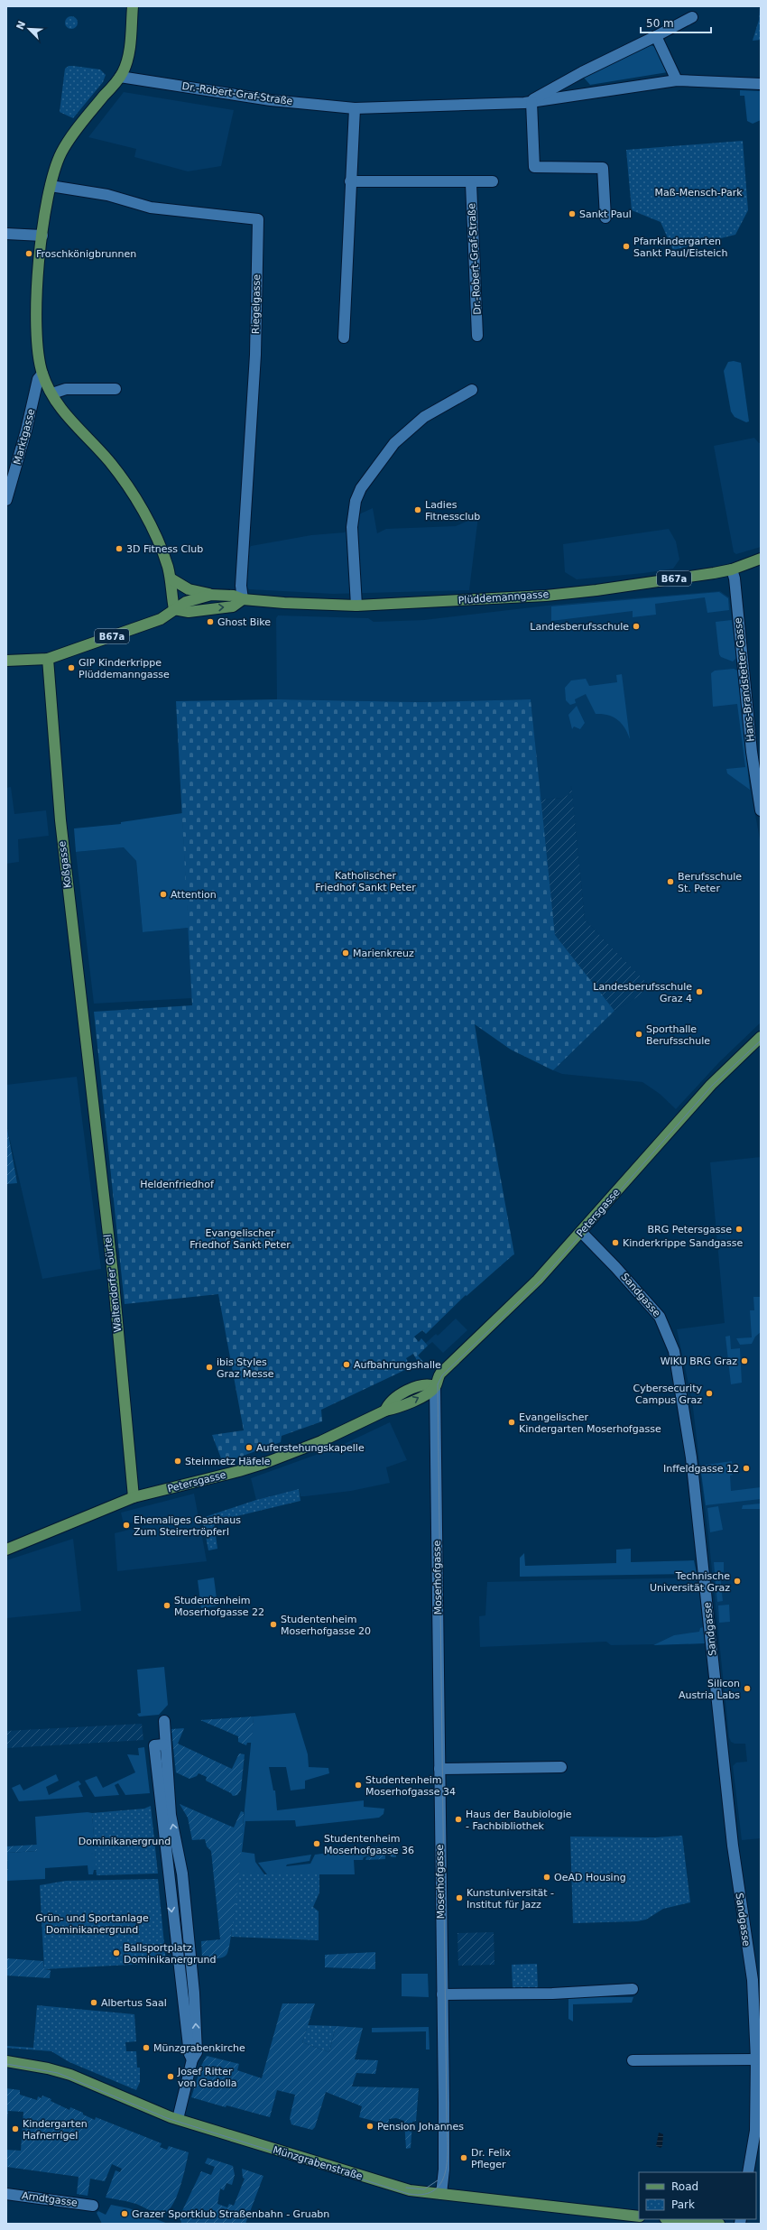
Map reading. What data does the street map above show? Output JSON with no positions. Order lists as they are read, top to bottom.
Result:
{
  "streets": {
    "main road": [
      "B67a",
      "Plüddemanngasse",
      "Koßgasse",
      "Petersgasse",
      "Waltendorfer Gürtel",
      "Münzgrabenstraße"
    ],
    "street": [
      "Dr.-Robert-Graf-Straße",
      "Riegelgasse",
      "Marktgasse",
      "Hans-Brandstetter-Gasse",
      "Sandgasse",
      "Moserhofgasse",
      "Arndtgasse"
    ]
  },
  "crossings": [
    ["Riegelgasse", "Plüddemanngasse"],
    ["Plüddemanngasse", "Hans-Brandstetter-Gasse"],
    ["Plüddemanngasse", "Koßgasse"],
    ["Koßgasse", "Waltendorfer Gürtel"],
    ["Petersgasse", "Waltendorfer Gürtel"],
    ["Petersgasse", "Sandgasse"],
    ["Petersgasse", "Moserhofgasse"],
    ["Moserhofgasse", "Münzgrabenstraße"]
  ],
  "parks": [
    "Maß-Mensch-Park",
    "Katholischer Friedhof Sankt Peter",
    "Heldenfriedhof",
    "Evangelischer Friedhof Sankt Peter",
    "Dominikanergrund",
    "Grün- und Sportanlage Dominikanergrund"
  ],
  "places": [
    "Sankt Paul",
    "Pfarrkindergarten Sankt Paul/Eisteich",
    "Froschkönigbrunnen",
    "Ladies Fitnessclub",
    "3D Fitness Club",
    "Ghost Bike",
    "Landesberufsschule",
    "GIP Kinderkrippe Plüddemanngasse",
    "Berufsschule St. Peter",
    "Attention",
    "Marienkreuz",
    "Landesberufsschule Graz 4",
    "Sporthalle Berufsschule",
    "BRG Petersgasse",
    "Kinderkrippe Sandgasse",
    "WIKU BRG Graz",
    "Aufbahrungshalle",
    "ibis Styles Graz Messe",
    "Cybersecurity Campus Graz",
    "Evangelischer Kindergarten Moserhofgasse",
    "Auferstehungskapelle",
    "Steinmetz Häfele",
    "Inffeldgasse 12",
    "Ehemaliges Gasthaus Zum Steirertröpferl",
    "Technische Universität Graz",
    "Studentenheim Moserhofgasse 22",
    "Studentenheim Moserhofgasse 20",
    "Silicon Austria Labs",
    "Studentenheim Moserhofgasse 34",
    "Haus der Baubiologie - Fachbibliothek",
    "Studentenheim Moserhofgasse 36",
    "OeAD Housing",
    "Kunstuniversität - Institut für Jazz",
    "Ballsportplatz Dominikanergrund",
    "Albertus Saal",
    "Münzgrabenkirche",
    "Josef Ritter von Gadolla",
    "Pension Johannes",
    "Kindergarten Hafnerrigel",
    "Dr. Felix Pfleger",
    "Grazer Sportklub Straßenbahn - Gruabn"
  ],
  "legend": ["Road", "Park"],
  "scale_bar": "50 m",
  "north": "top left"
}
